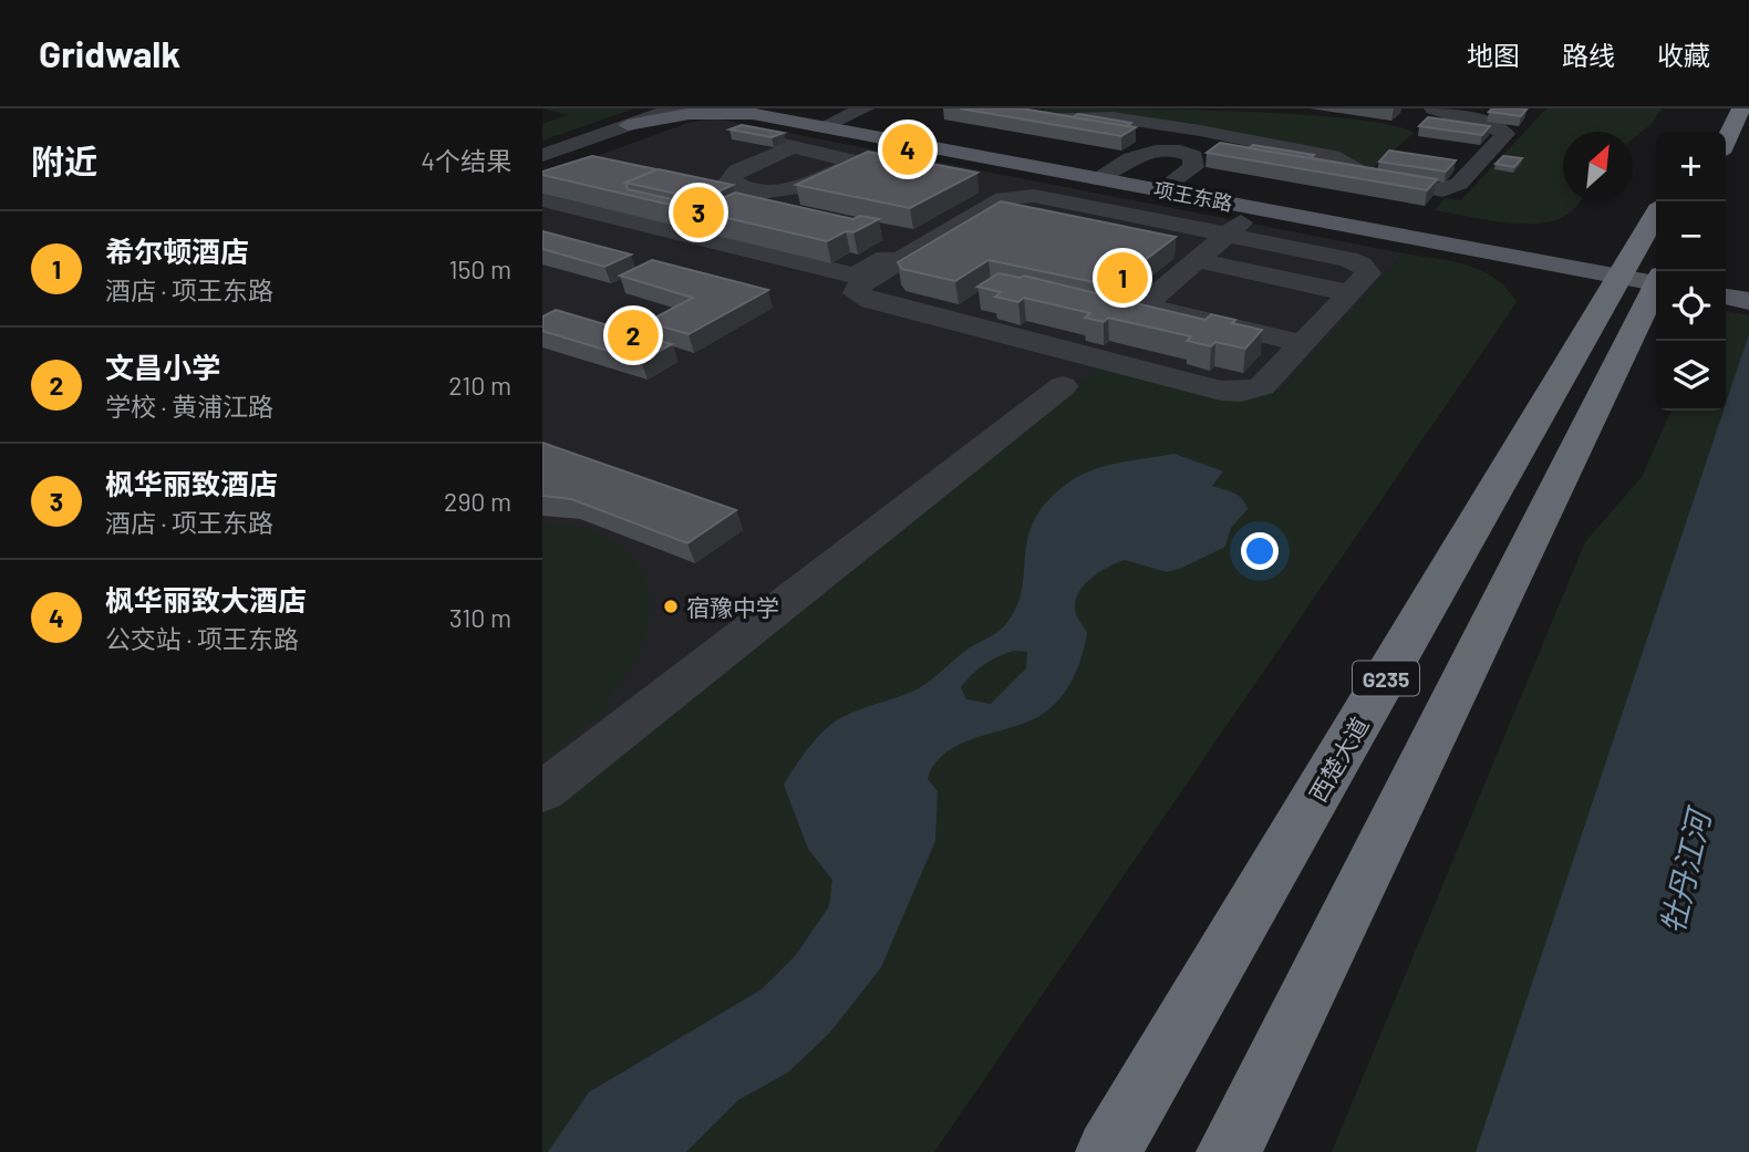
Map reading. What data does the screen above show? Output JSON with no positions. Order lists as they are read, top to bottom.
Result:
{
  "streets": {
    "highway": ["G235", "西楚大道"],
    "main road": ["项王东路"]
  },
  "crossings": [
    ["项王东路", "西楚大道"]
  ],
  "water": ["牡丹江河"],
  "places": ["宿豫中学"],
  "north": "top right",
  "page": {
    "header": "Gridwalk",
    "nav": ["地图", "路线", "收藏"],
    "heading": ["附近", "4个结果"],
    "pins": [
      "4",
      "3",
      "1",
      "2"
    ],
    "map_buttons": ["+", "−"],
    "list": [
      {
        "mark": "1",
        "name": "希尔顿酒店",
        "note": "酒店 · 项王东路",
        "value": "150 m"
      },
      {
        "mark": "2",
        "name": "文昌小学",
        "note": "学校 · 黄浦江路",
        "value": "210 m"
      },
      {
        "mark": "3",
        "name": "枫华丽致酒店",
        "note": "酒店 · 项王东路",
        "value": "290 m"
      },
      {
        "mark": "4",
        "name": "枫华丽致大酒店",
        "note": "公交站 · 项王东路",
        "value": "310 m"
      }
    ]
  }
}
